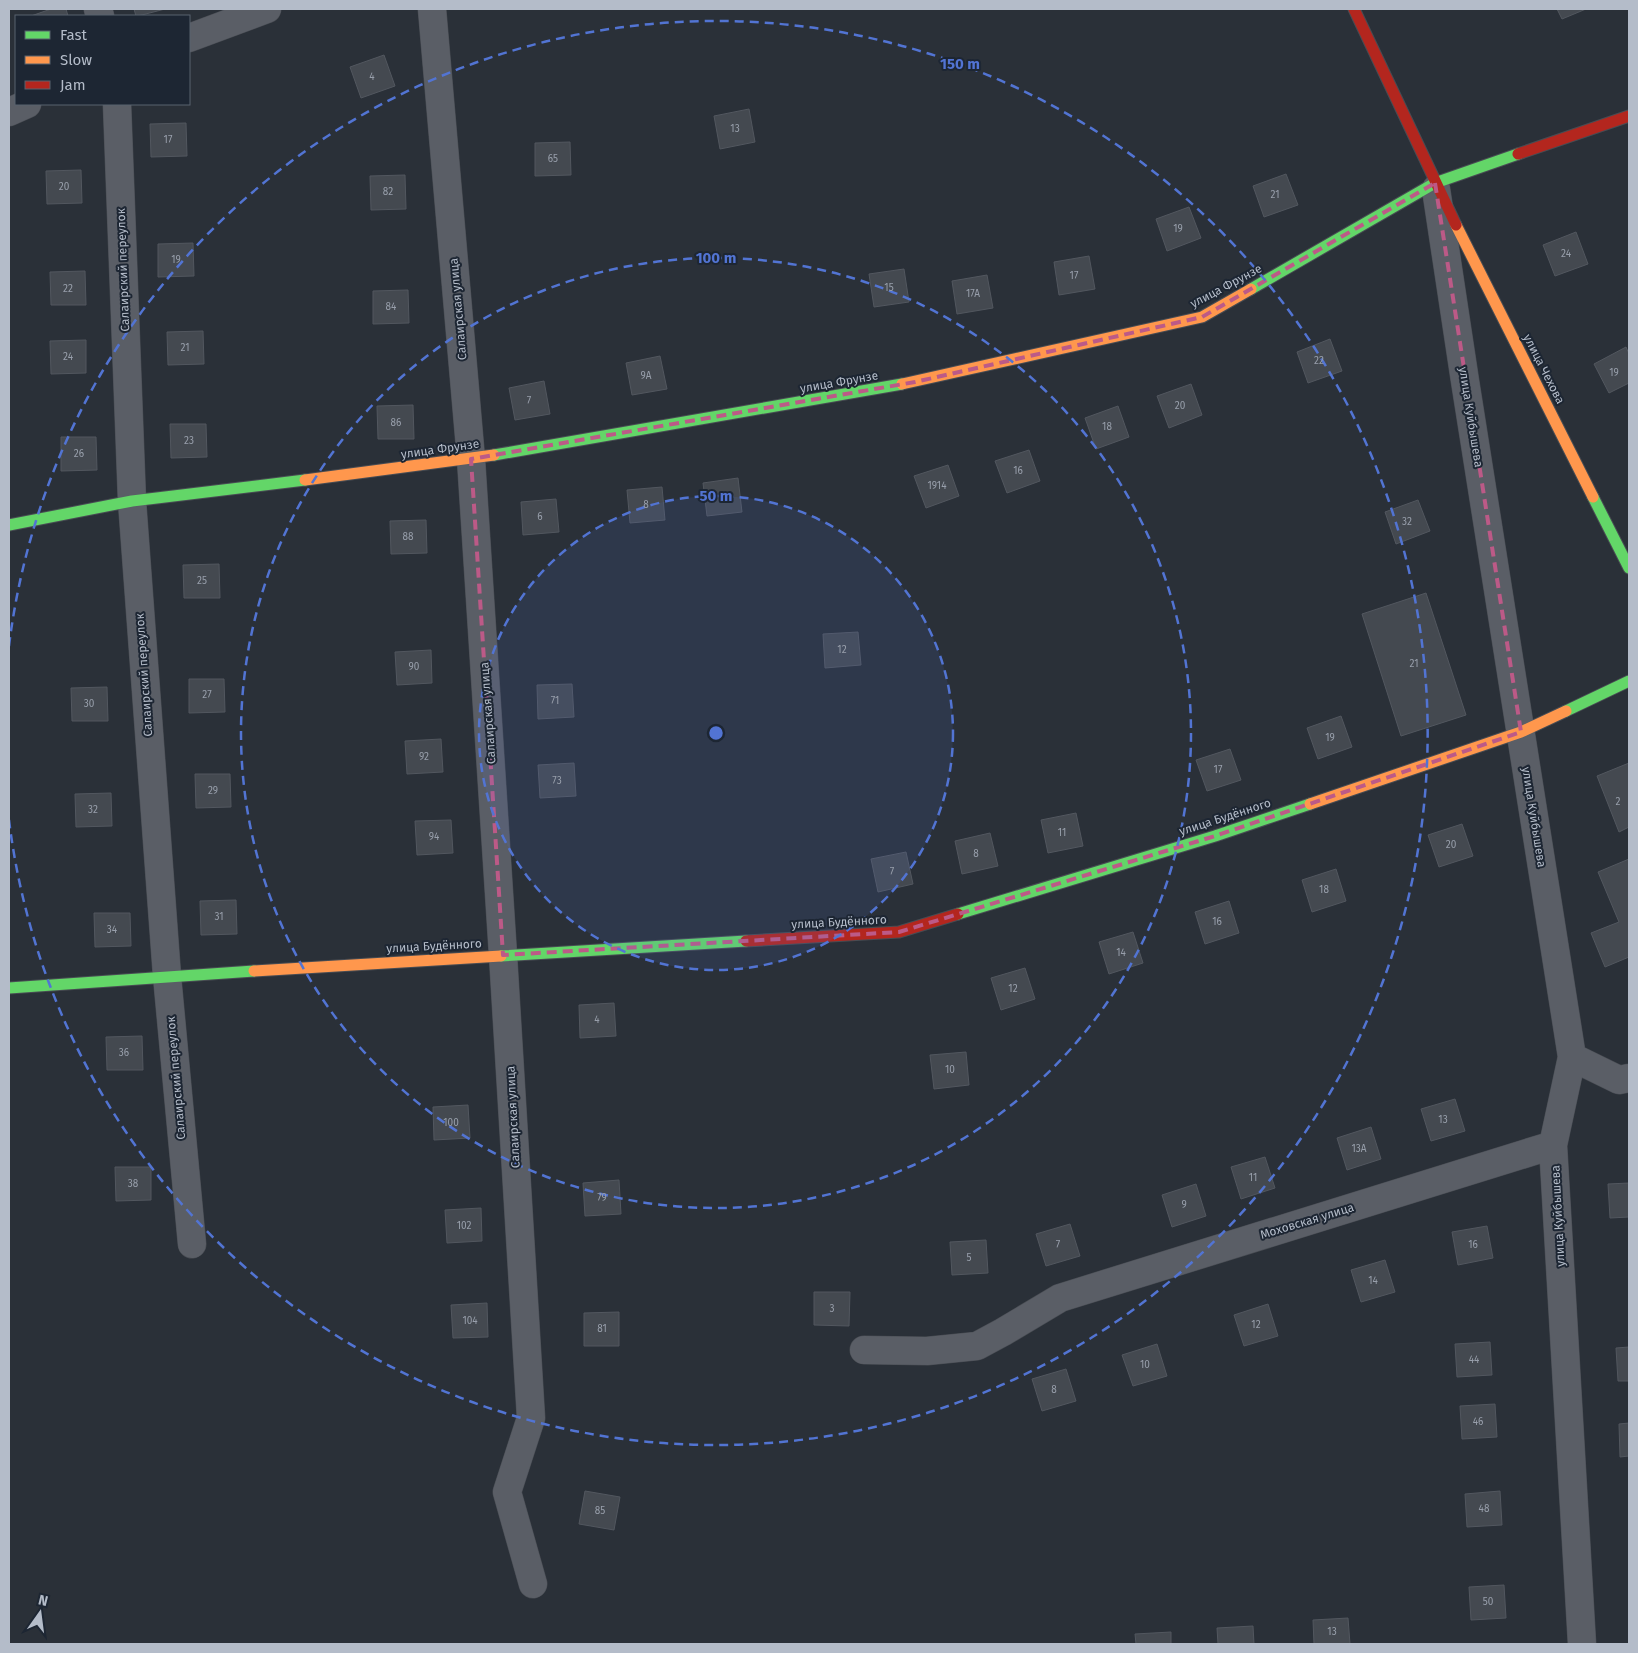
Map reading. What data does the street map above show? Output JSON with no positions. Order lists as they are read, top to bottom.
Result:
{
  "streets": {
    "street": [
      "Салаирский переулок",
      "улица Фрунзе",
      "Салаирская улица",
      "улица Чехова",
      "улица Куйбышева",
      "улица Будённого",
      "Моховская улица"
    ]
  },
  "crossings": [
    ["Салаирский переулок", "улица Фрунзе"],
    ["Салаирский переулок", "улица Будённого"],
    ["улица Фрунзе", "Салаирская улица"],
    ["улица Фрунзе", "улица Чехова"],
    ["улица Фрунзе", "улица Куйбышева"],
    ["Салаирская улица", "улица Будённого"],
    ["улица Чехова", "улица Куйбышева"],
    ["улица Куйбышева", "улица Будённого"],
    ["улица Куйбышева", "Моховская улица"]
  ],
  "house_numbers": [
    "4",
    "13",
    "17",
    "65",
    "20",
    "82",
    "21",
    "19",
    "24",
    "19",
    "17",
    "15",
    "22",
    "17А",
    "84",
    "21",
    "24",
    "22",
    "19",
    "9А",
    "7",
    "20",
    "86",
    "18",
    "23",
    "26",
    "16",
    "1914",
    "8",
    "6",
    "32",
    "88",
    "25",
    "12",
    "21",
    "90",
    "27",
    "71",
    "30",
    "19",
    "92",
    "17",
    "73",
    "29",
    "2",
    "32",
    "11",
    "94",
    "20",
    "8",
    "7",
    "18",
    "31",
    "16",
    "34",
    "14",
    "12",
    "4",
    "36",
    "10",
    "13",
    "100",
    "13А",
    "11",
    "38",
    "79",
    "9",
    "102",
    "7",
    "16",
    "5",
    "14",
    "3",
    "104",
    "12",
    "81",
    "44",
    "10",
    "8",
    "46",
    "48",
    "85",
    "50",
    "13"
  ],
  "legend": ["Fast", "Slow", "Jam"],
  "north": "top",
  "rings": ["150 m", "100 m", "50 m"]
}
